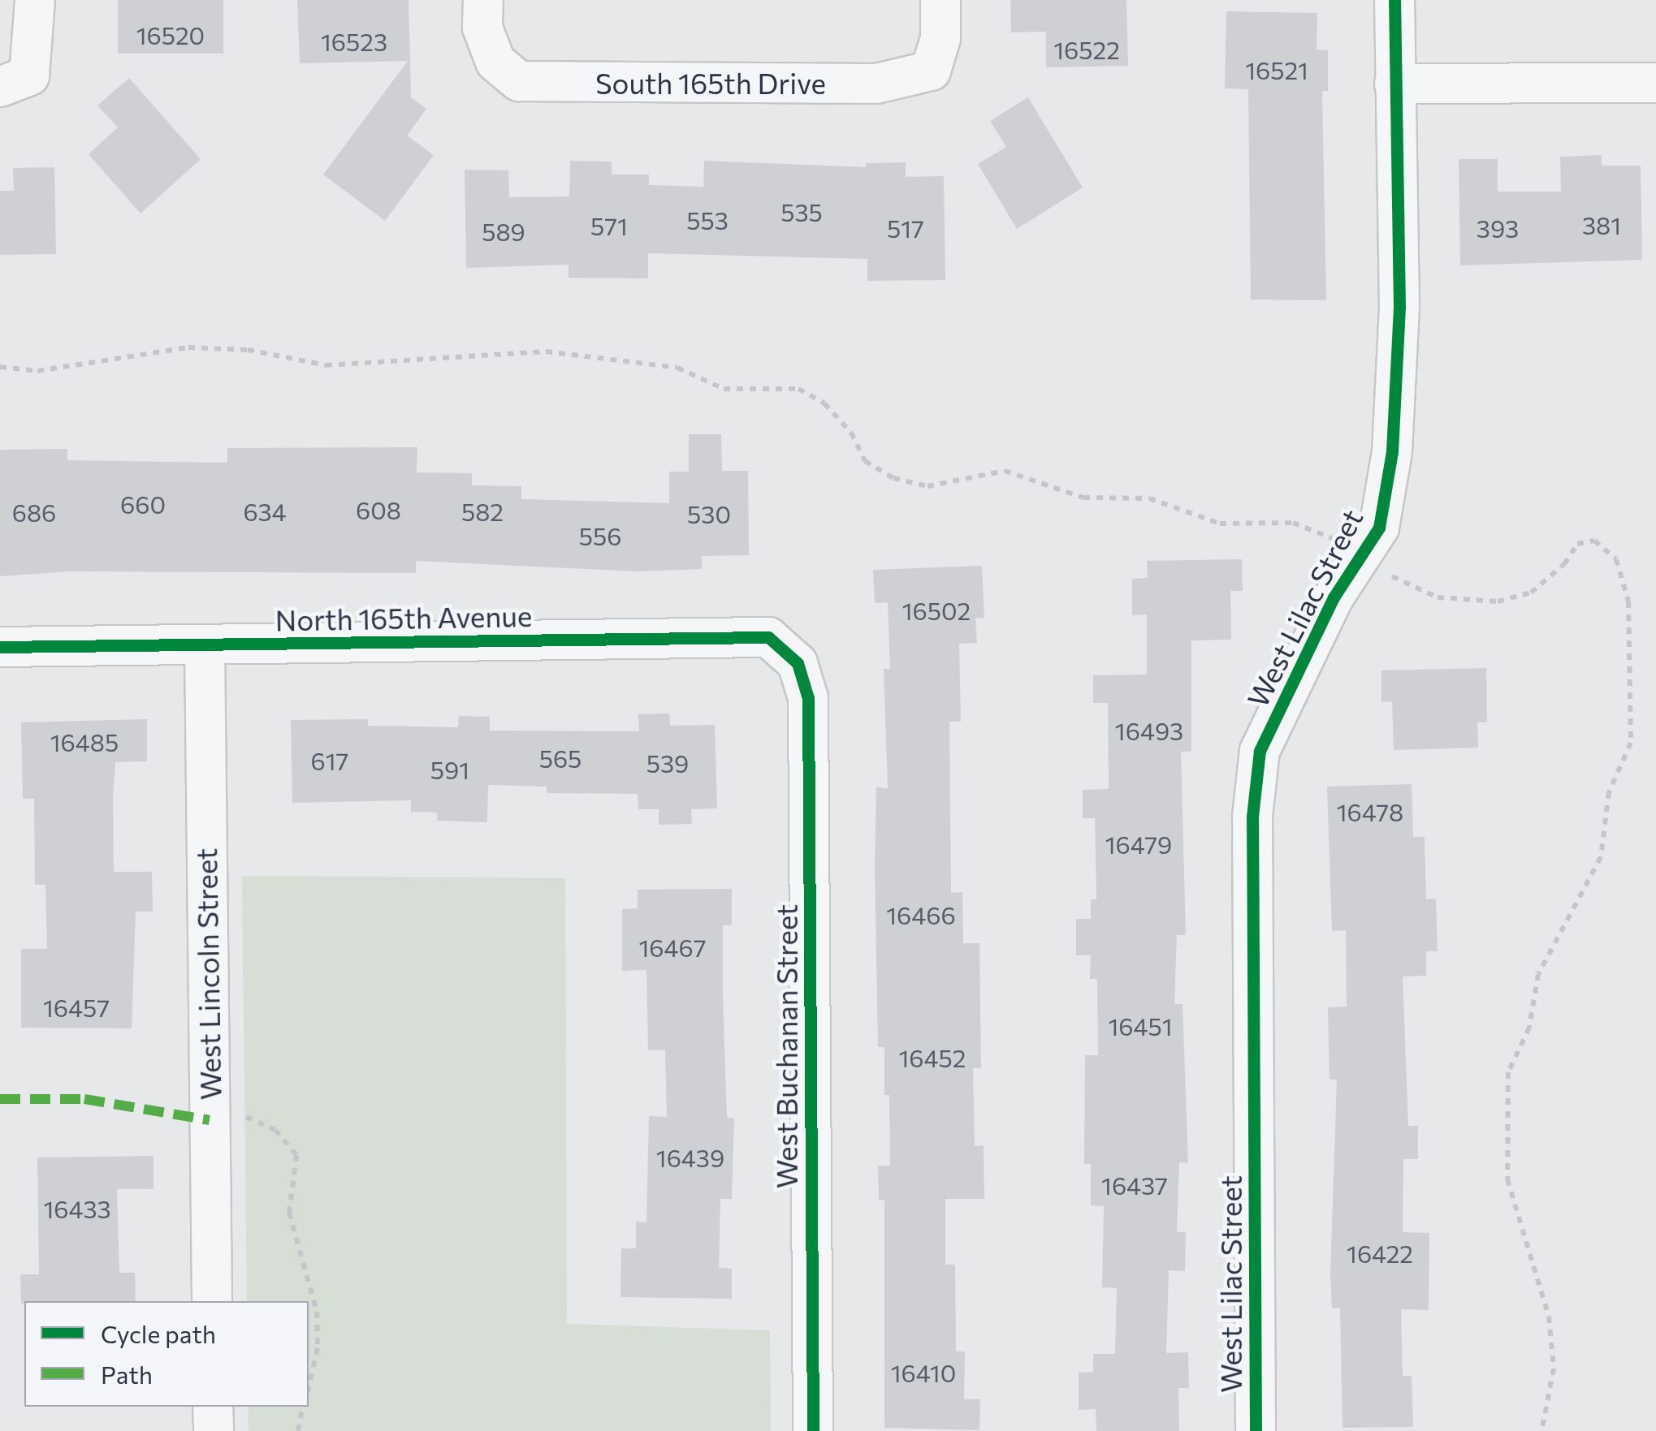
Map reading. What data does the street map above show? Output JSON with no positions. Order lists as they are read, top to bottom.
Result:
{
  "streets": {
    "street": [
      "South 165th Drive",
      "West Lilac Street",
      "North 165th Avenue",
      "West Lincoln Street",
      "West Buchanan Street"
    ]
  },
  "crossings": [
    ["North 165th Avenue", "West Lincoln Street"],
    ["North 165th Avenue", "West Buchanan Street"]
  ],
  "house_numbers": [
    "16520",
    "16523",
    "16522",
    "16521",
    "535",
    "553",
    "381",
    "571",
    "517",
    "393",
    "589",
    "660",
    "608",
    "634",
    "582",
    "686",
    "530",
    "556",
    "16502",
    "16493",
    "16485",
    "565",
    "617",
    "539",
    "591",
    "16478",
    "16479",
    "16466",
    "16467",
    "16457",
    "16451",
    "16452",
    "16439",
    "16437",
    "16433",
    "16422",
    "16410"
  ],
  "legend": ["Cycle path", "Path"]
}
